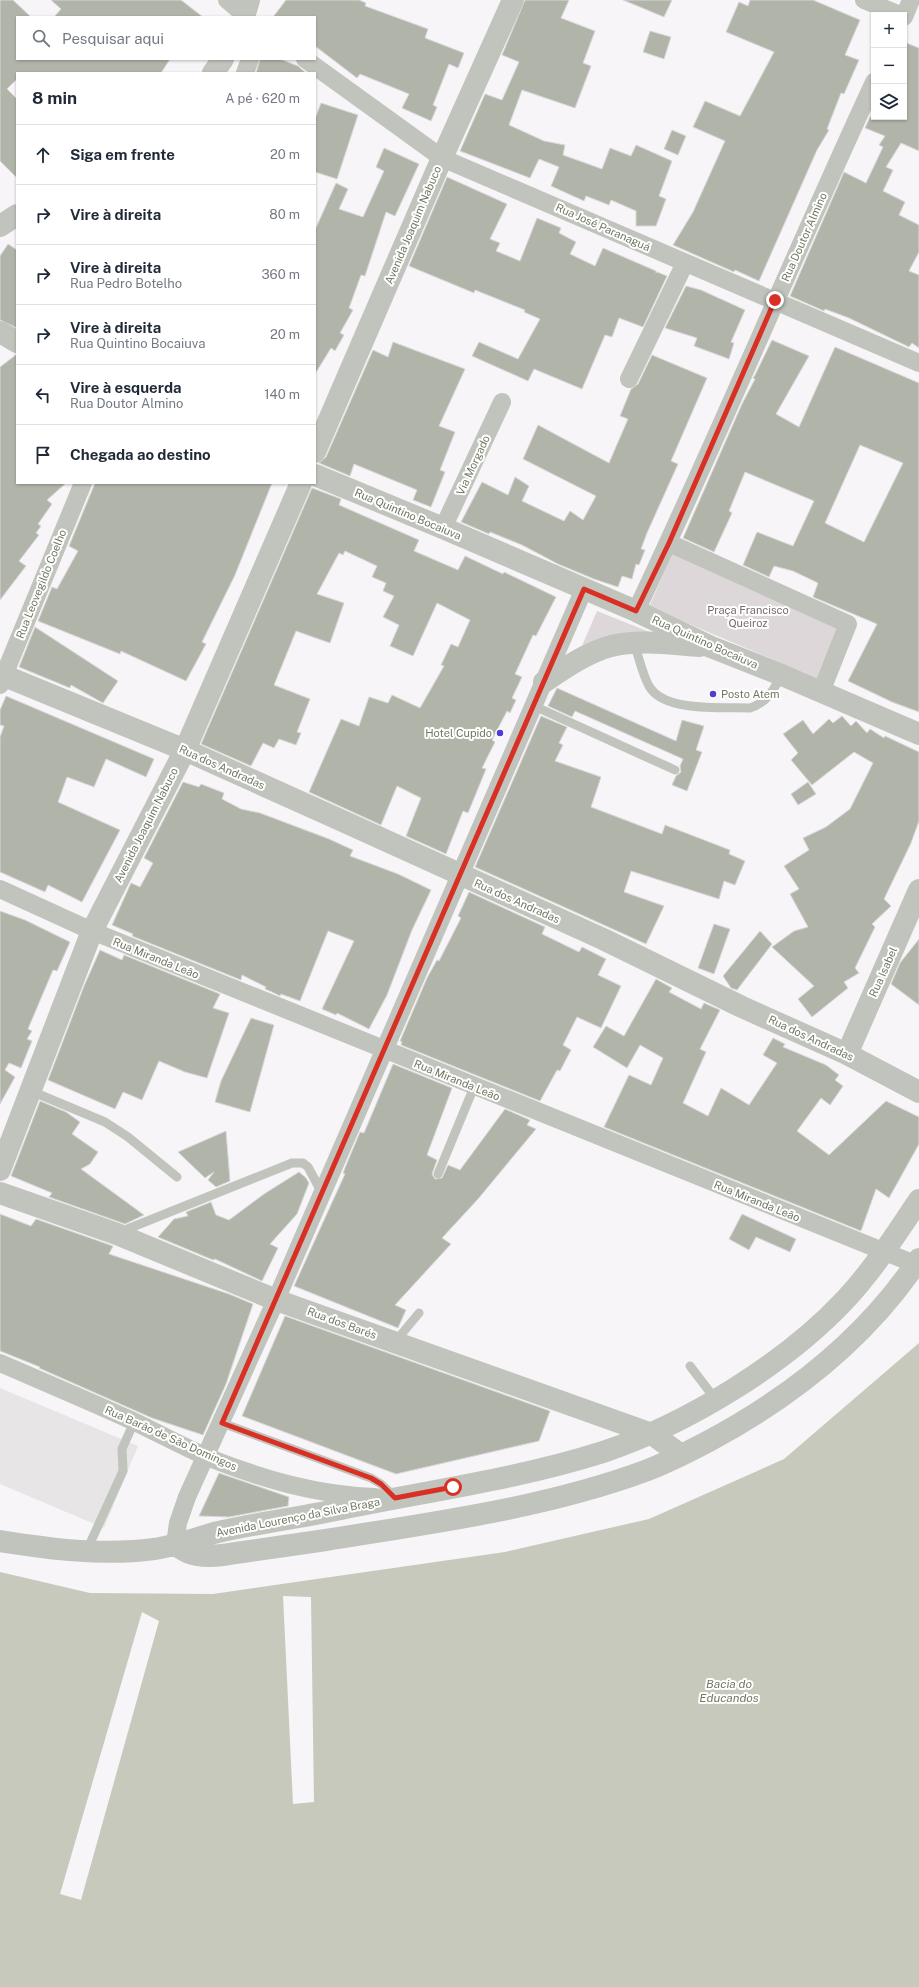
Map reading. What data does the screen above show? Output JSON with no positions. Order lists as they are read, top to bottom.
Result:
{
  "streets": {
    "street": [
      "Avenida Joaquim Nabuco",
      "Rua José Paranaguá",
      "Rua Doutor Almino",
      "Via Morgado",
      "Rua Quintino Bocaiuva",
      "Rua Leovegildo Coelho",
      "Rua dos Andradas",
      "Rua Miranda Leão",
      "Rua Isabel",
      "Rua dos Barés",
      "Rua Barão de São Domingos",
      "Avenida Lourenço da Silva Braga"
    ]
  },
  "crossings": [
    ["Avenida Joaquim Nabuco", "Rua José Paranaguá"],
    ["Avenida Joaquim Nabuco", "Rua dos Andradas"],
    ["Avenida Joaquim Nabuco", "Rua Miranda Leão"],
    ["Rua José Paranaguá", "Rua Doutor Almino"],
    ["Rua Doutor Almino", "Rua Quintino Bocaiuva"],
    ["Via Morgado", "Rua Quintino Bocaiuva"],
    ["Rua Leovegildo Coelho", "Rua dos Andradas"],
    ["Rua dos Andradas", "Rua Isabel"],
    ["Rua Miranda Leão", "Avenida Lourenço da Silva Braga"],
    ["Rua dos Barés", "Avenida Lourenço da Silva Braga"],
    ["Rua Barão de São Domingos", "Avenida Lourenço da Silva Braga"]
  ],
  "water": ["Bacia do Educandos"],
  "parks": ["Praça Francisco Queiroz"],
  "places": ["Posto Atem", "Hotel Cupido"],
  "page": {
    "map_buttons": ["+", "−"],
    "search": "Pesquisar aqui",
    "heading": ["8 min", "A pé · 620 m"],
    "list": [
      ["Siga em frente", "20 m"],
      ["Vire à direita", "80 m"],
      ["Vire à direita", "Rua Pedro Botelho", "360 m"],
      ["Vire à direita", "Rua Quintino Bocaiuva", "20 m"],
      ["Vire à esquerda", "Rua Doutor Almino", "140 m"],
      "Chegada ao destino"
    ]
  }
}
